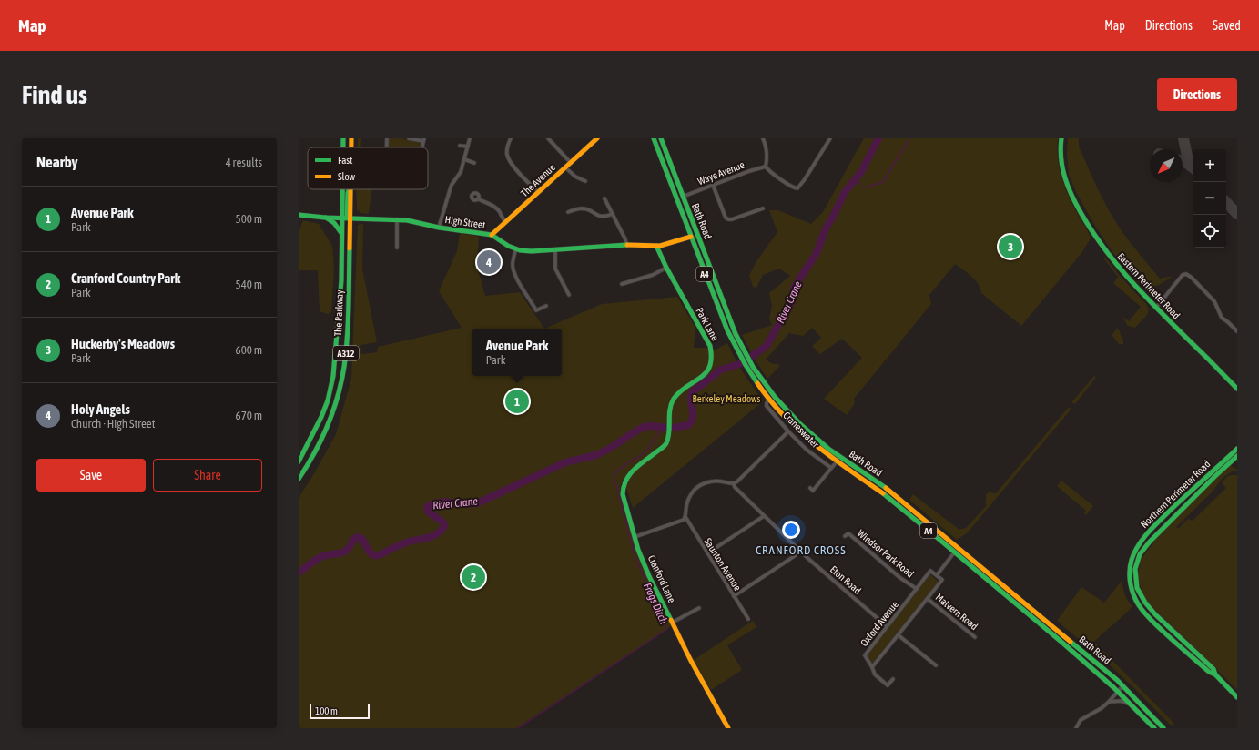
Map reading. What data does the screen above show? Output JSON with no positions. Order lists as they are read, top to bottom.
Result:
{
  "streets": {
    "main road": [
      "The Avenue",
      "Bath Road",
      "High Street",
      "A4",
      "Eastern Perimeter Road",
      "The Parkway",
      "Park Lane",
      "A312",
      "Northern Perimeter Road",
      "Cranford Lane"
    ],
    "street": [
      "Waye Avenue",
      "Craneswater",
      "Windsor Park Road",
      "Saunton Avenue",
      "Eton Road",
      "Malvern Road",
      "Oxford Avenue"
    ]
  },
  "crossings": [
    ["Waye Avenue", "Bath Road"],
    ["The Avenue", "High Street"],
    ["Bath Road", "High Street"],
    ["Bath Road", "Craneswater"],
    ["High Street", "The Parkway"],
    ["High Street", "Park Lane"],
    ["Park Lane", "Cranford Lane"],
    ["Windsor Park Road", "Oxford Avenue"],
    ["Eton Road", "Oxford Avenue"]
  ],
  "districts": ["CRANFORD CROSS"],
  "water": ["River Crane", "Frogs Ditch"],
  "parks": ["Berkeley Meadows"],
  "legend": ["Fast", "Slow"],
  "scale_bar": "100 m",
  "north": "bottom left",
  "page": {
    "header": "Map",
    "nav": ["Map", "Directions", "Saved"],
    "buttons": [
      "Directions",
      ["Save", "Share"]
    ],
    "title": "Find us",
    "heading": ["Nearby", "4 results"],
    "map_buttons": ["+", "−"],
    "list": [
      {
        "mark": "1",
        "name": "Avenue Park",
        "note": "Park",
        "value": "500 m"
      },
      {
        "mark": "2",
        "name": "Cranford Country Park",
        "note": "Park",
        "value": "540 m"
      },
      {
        "mark": "3",
        "name": "Huckerby's Meadows",
        "note": "Park",
        "value": "600 m"
      },
      {
        "mark": "4",
        "name": "Holy Angels",
        "note": "Church · High Street",
        "value": "670 m"
      }
    ],
    "pins": [
      "3",
      "4",
      "1",
      "2"
    ],
    "popup": ["Avenue Park", "Park"],
    "scale": "100 m"
  }
}
